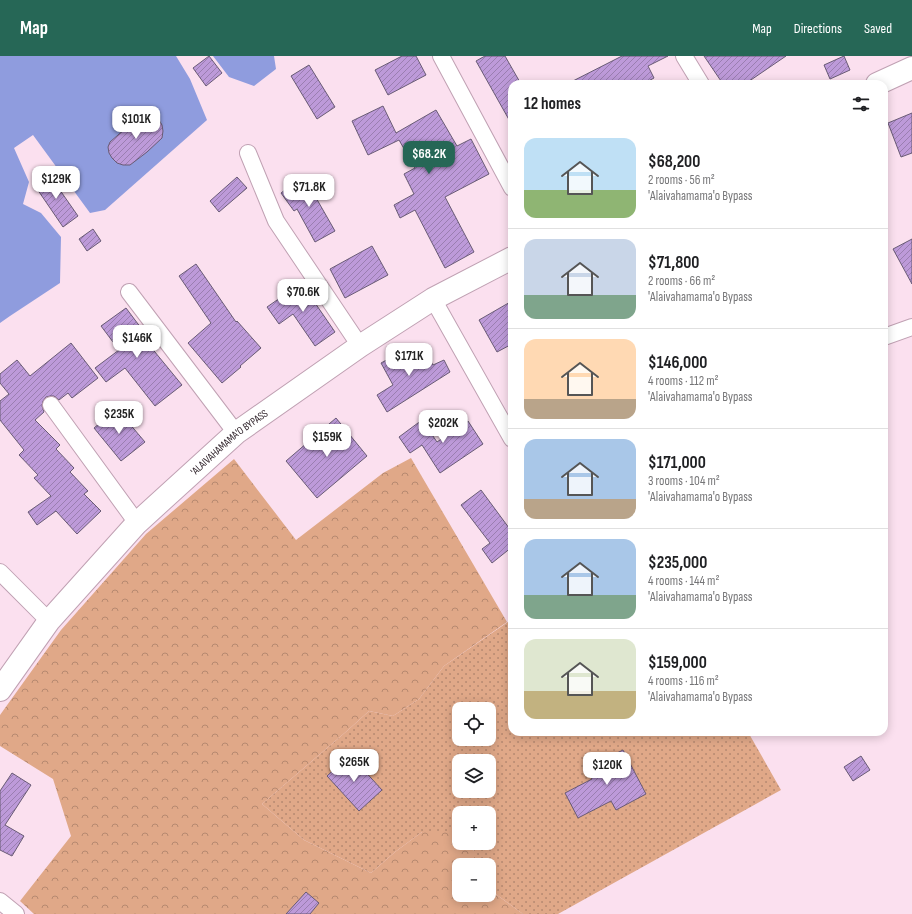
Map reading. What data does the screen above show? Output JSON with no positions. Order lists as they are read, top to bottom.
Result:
{
  "streets": {
    "main road": ["'ALAIVAHAMAMA'O BYPASS"]
  },
  "page": {
    "header": "Map",
    "nav": ["Map", "Directions", "Saved"],
    "heading": "12 homes",
    "price": [
      "$101K",
      "$68.2K",
      "$129K",
      "$71.8K",
      "$70.6K",
      "$146K",
      "$171K",
      "$235K",
      "$202K",
      "$159K",
      "$265K",
      "$120K"
    ],
    "list": [
      {
        "name": "$68,200",
        "note": "2 rooms · 56 m² · 'Alaivahamama'o Bypass"
      },
      {
        "name": "$71,800",
        "note": "2 rooms · 66 m² · 'Alaivahamama'o Bypass"
      },
      {
        "name": "$146,000",
        "note": "4 rooms · 112 m² · 'Alaivahamama'o Bypass"
      },
      {
        "name": "$171,000",
        "note": "3 rooms · 104 m² · 'Alaivahamama'o Bypass"
      },
      {
        "name": "$235,000",
        "note": "4 rooms · 144 m² · 'Alaivahamama'o Bypass"
      },
      {
        "name": "$159,000",
        "note": "4 rooms · 116 m² · 'Alaivahamama'o Bypass"
      }
    ],
    "map_buttons": ["+", "−"]
  }
}
